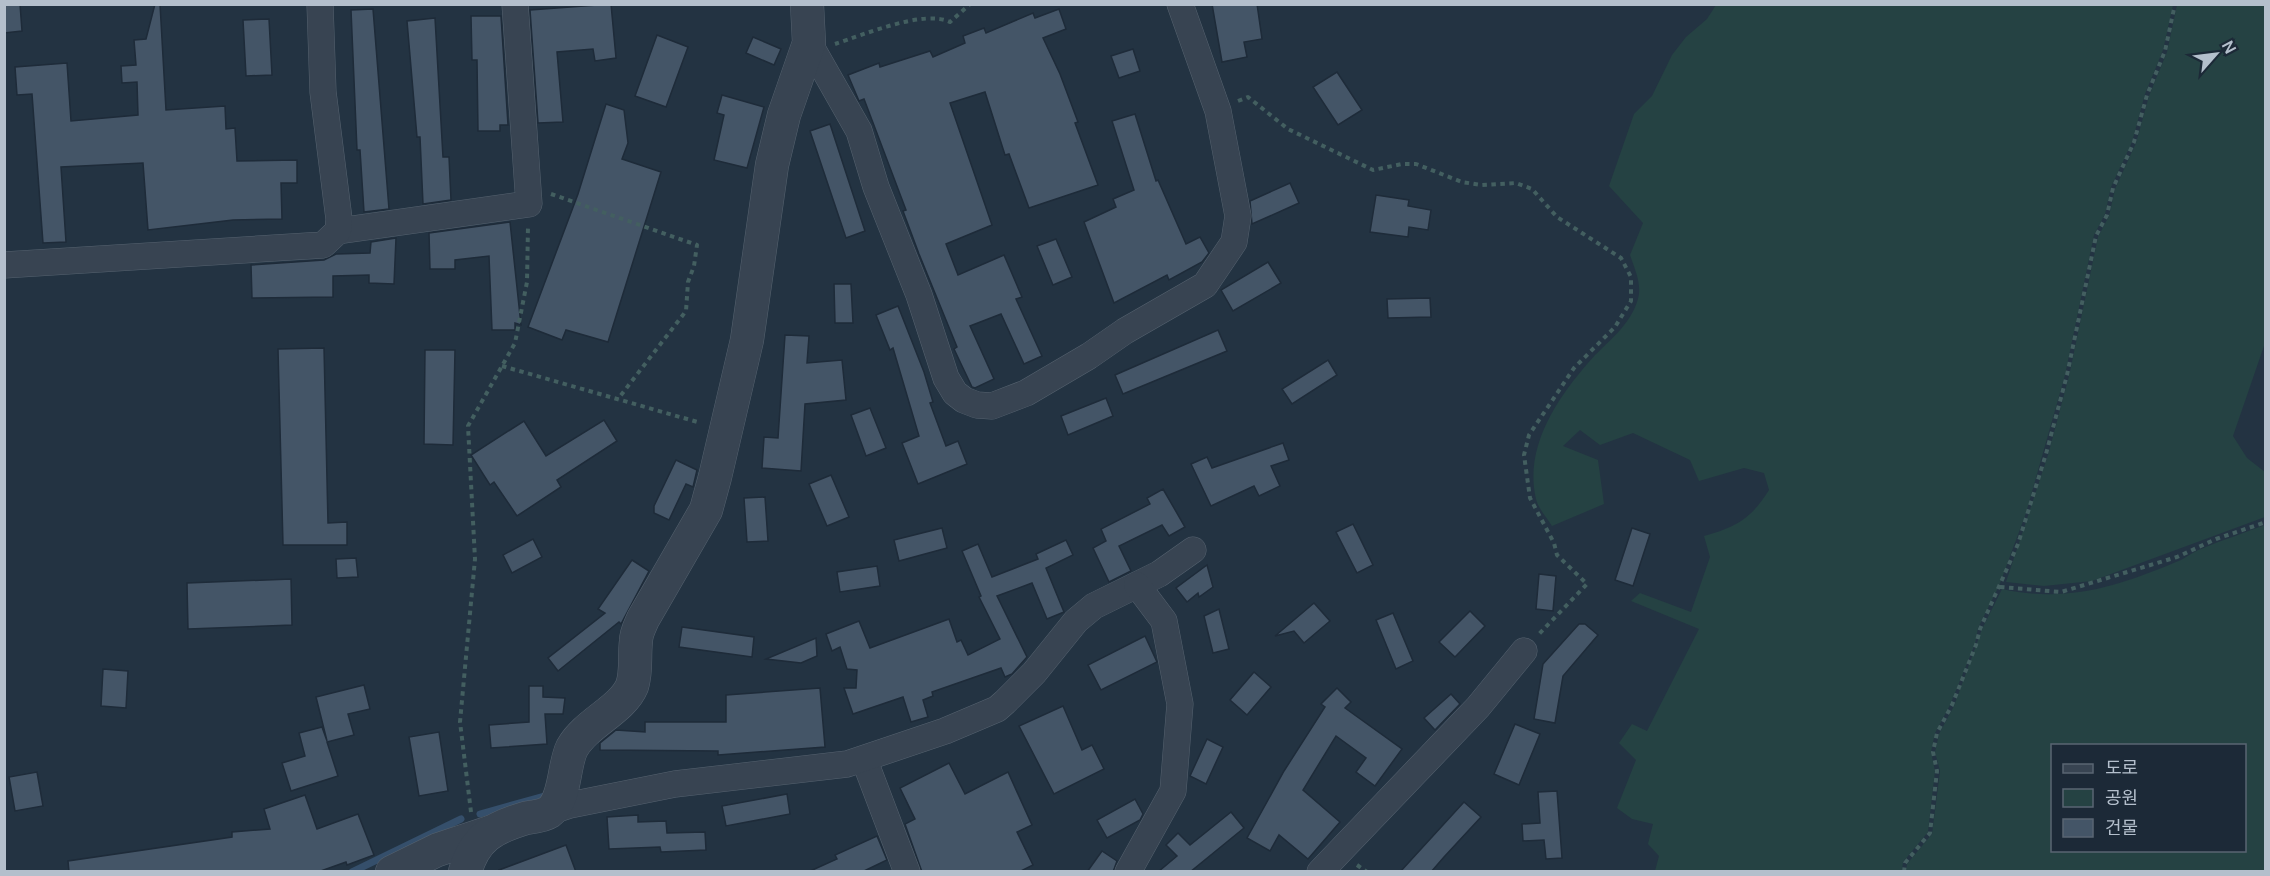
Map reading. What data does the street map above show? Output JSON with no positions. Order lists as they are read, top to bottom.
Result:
{
  "legend": ["도로", "공원", "건물"],
  "north": "top right"
}
